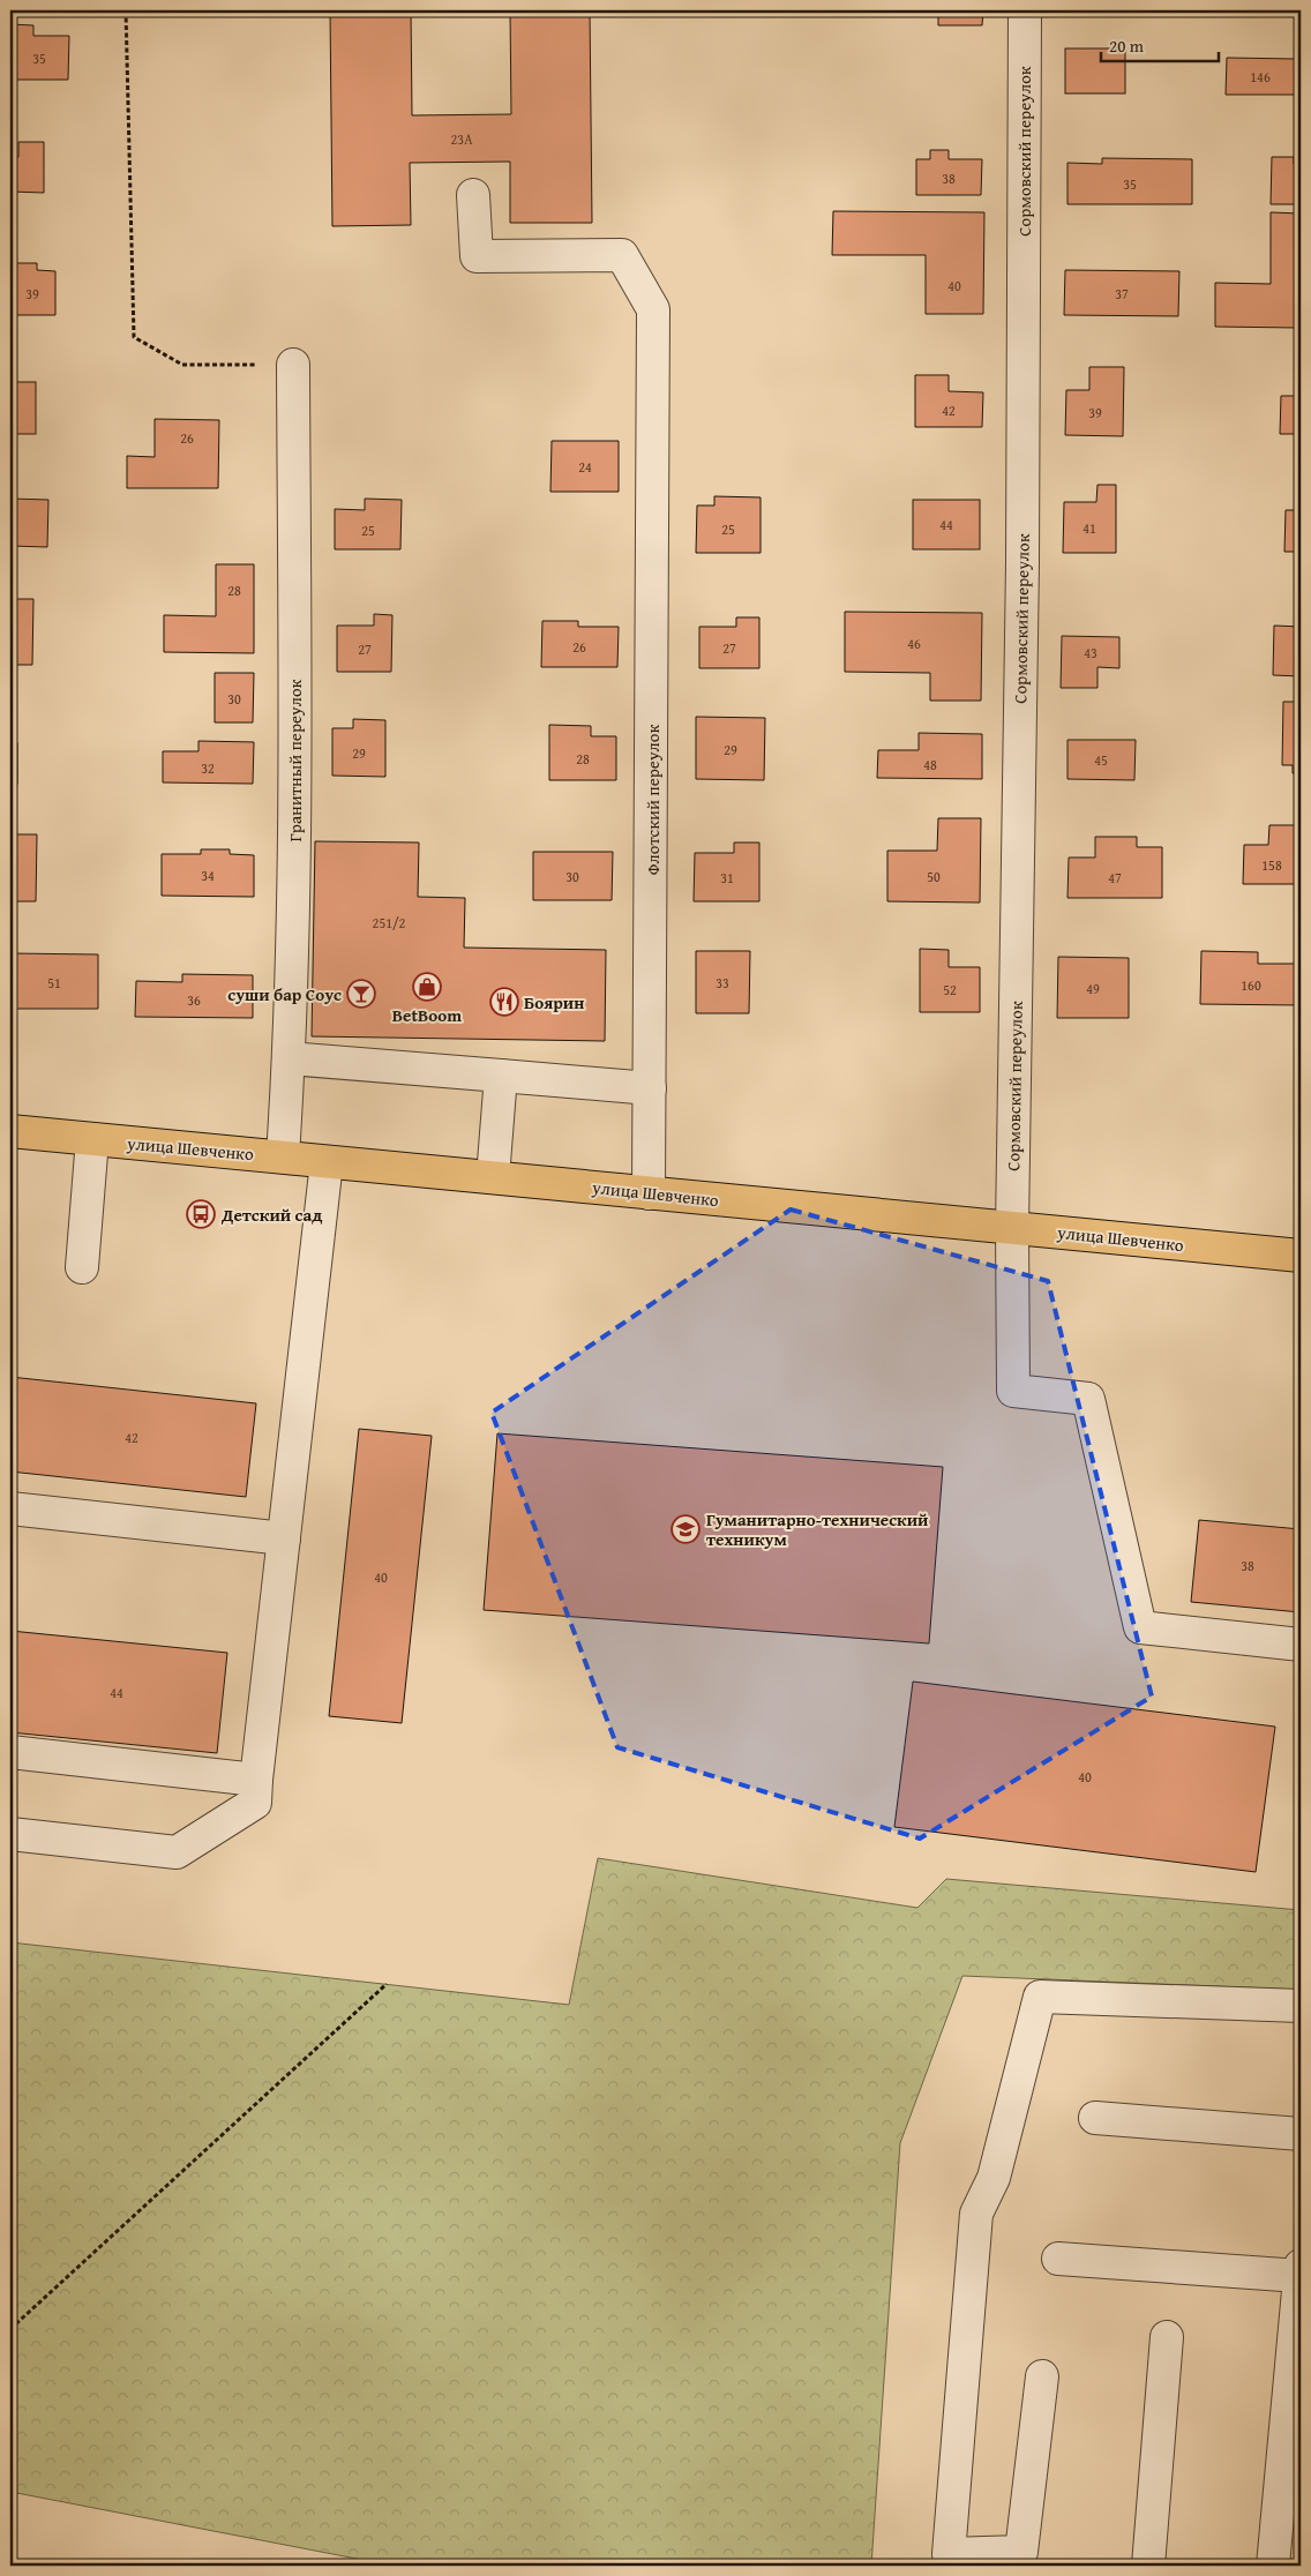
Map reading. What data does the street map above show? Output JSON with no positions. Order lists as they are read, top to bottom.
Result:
{
  "streets": {
    "main road": ["улица Шевченко"],
    "street": ["Сормовский переулок", "Гранитный переулок", "Флотский переулок"]
  },
  "crossings": [
    ["Сормовский переулок", "улица Шевченко"],
    ["Гранитный переулок", "улица Шевченко"],
    ["Флотский переулок", "улица Шевченко"]
  ],
  "places": {
    "shop": ["BetBoom"],
    "bar": ["суши бар Соус"],
    "restaurant": ["Боярин"],
    "bus stop": ["Детский сад"],
    "school or university": ["Гуманитарно-технический техникум"]
  },
  "house_numbers": [
    "35",
    "146",
    "23А",
    "38",
    "35",
    "40",
    "39",
    "37",
    "42",
    "39",
    "26",
    "24",
    "44",
    "41",
    "25",
    "25",
    "28",
    "46",
    "26",
    "27",
    "27",
    "43",
    "30",
    "29",
    "29",
    "28",
    "45",
    "48",
    "32",
    "158",
    "34",
    "30",
    "50",
    "31",
    "47",
    "251/2",
    "51",
    "33",
    "160",
    "49",
    "52",
    "36",
    "42",
    "38",
    "40",
    "44",
    "40"
  ],
  "scale_bar": "20 m"
}
